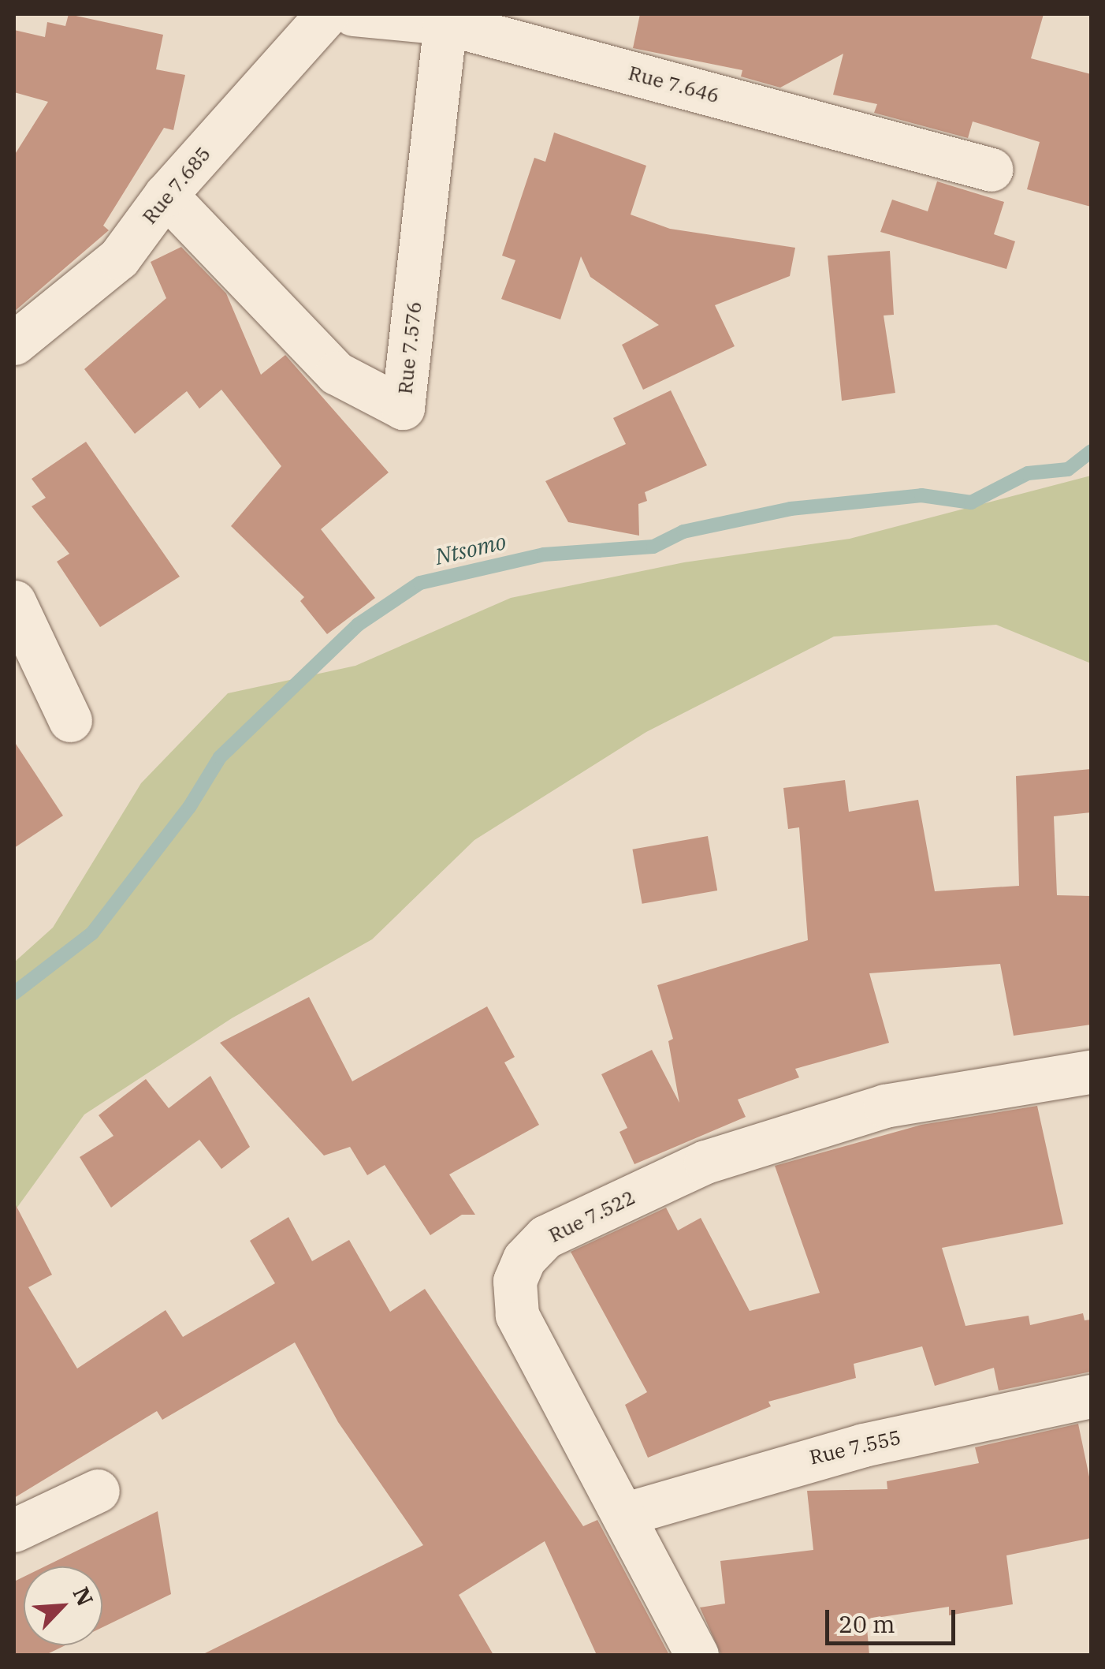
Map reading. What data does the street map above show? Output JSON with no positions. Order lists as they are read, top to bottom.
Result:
{
  "streets": {
    "street": [
      "Rue 7.646",
      "Rue 7.685",
      "Rue 7.576",
      "Rue 7.522",
      "Rue 7.555"
    ]
  },
  "crossings": [
    ["Rue 7.646", "Rue 7.576"],
    ["Rue 7.685", "Rue 7.576"],
    ["Rue 7.522", "Rue 7.555"]
  ],
  "water": ["Ntsomo"],
  "scale_bar": "20 m",
  "north": "top right"
}
